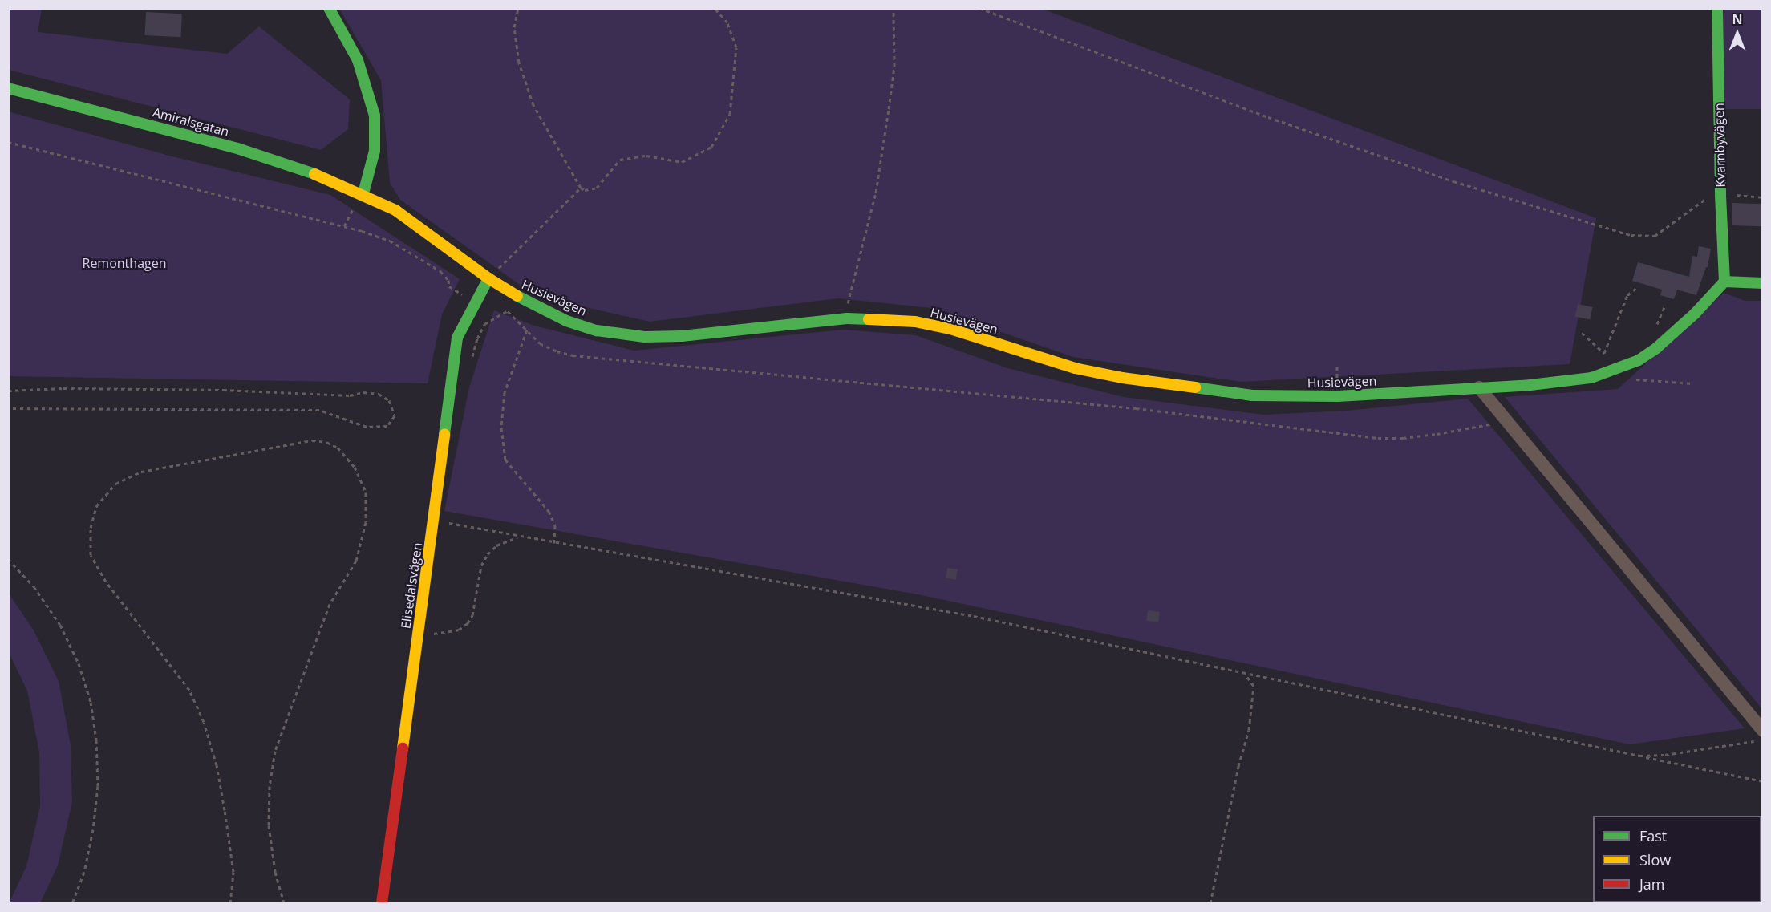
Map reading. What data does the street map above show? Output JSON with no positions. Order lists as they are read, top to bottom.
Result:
{
  "streets": {
    "street": [
      "Amiralsgatan",
      "Kvarnbyvägen",
      "Husievägen",
      "Elisedalsvägen"
    ]
  },
  "crossings": [
    ["Amiralsgatan", "Husievägen"],
    ["Kvarnbyvägen", "Husievägen"],
    ["Husievägen", "Elisedalsvägen"]
  ],
  "parks": ["Remonthagen"],
  "legend": ["Fast", "Slow", "Jam"],
  "north": "top"
}
